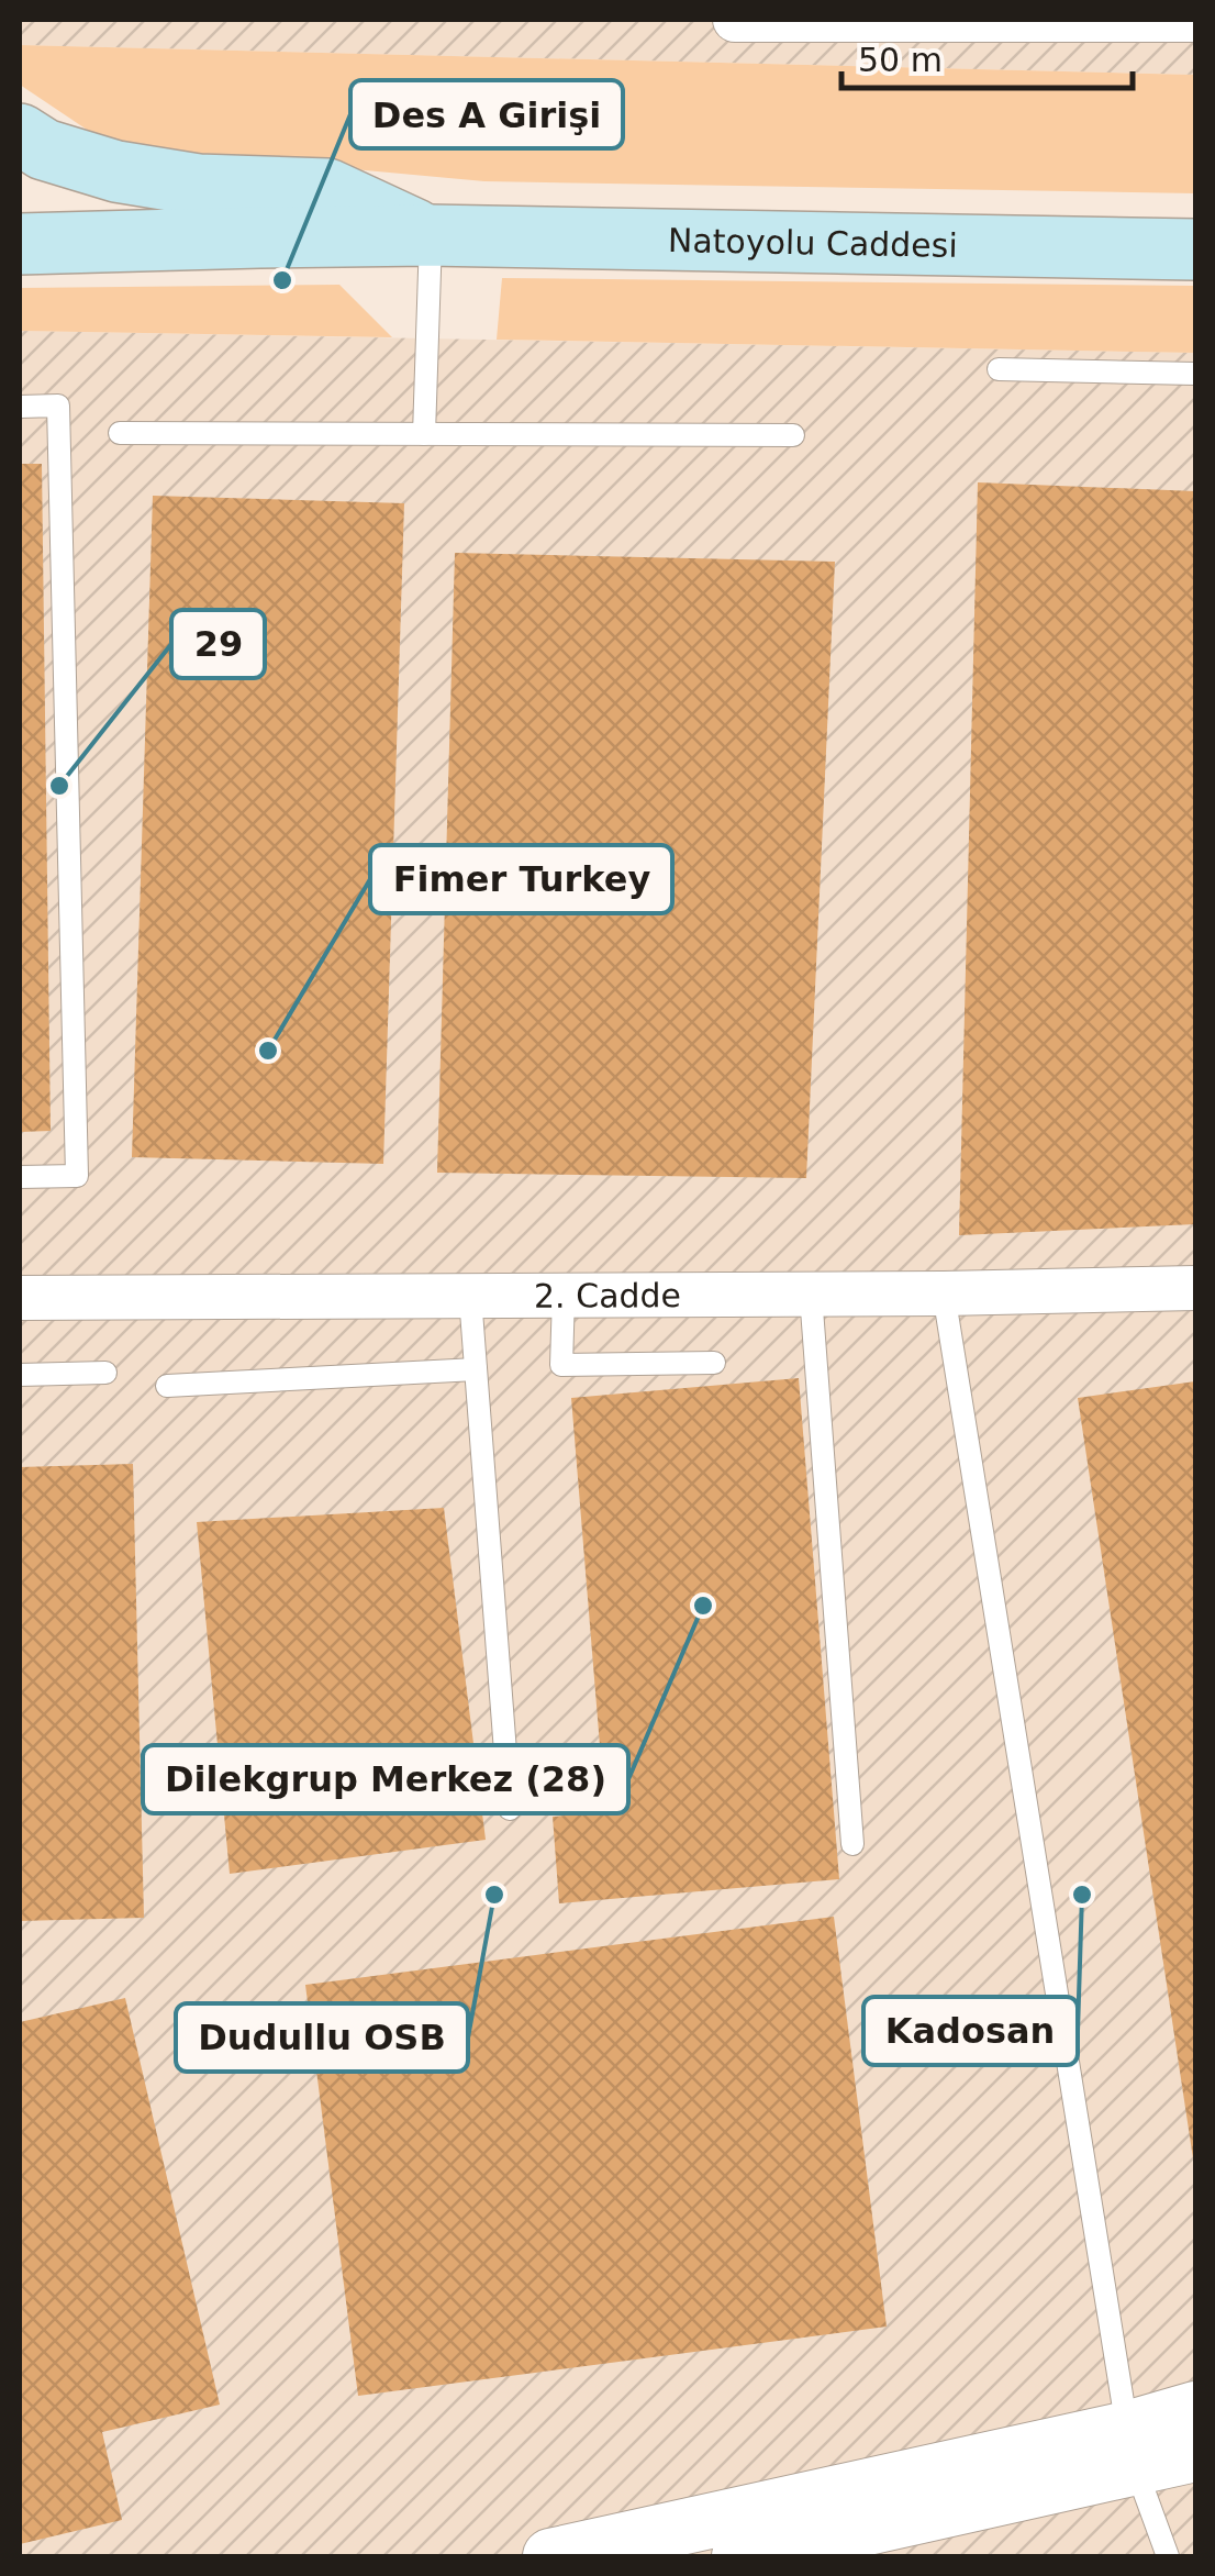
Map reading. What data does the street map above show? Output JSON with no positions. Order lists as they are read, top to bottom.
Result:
{
  "streets": {
    "main road": ["Natoyolu Caddesi"],
    "street": ["2. Cadde"]
  },
  "places": [
    "Des A Girişi",
    "29",
    "Fimer Turkey",
    "Dilekgrup Merkez (28)",
    "Dudullu OSB",
    "Kadosan"
  ],
  "scale_bar": "50 m"
}
